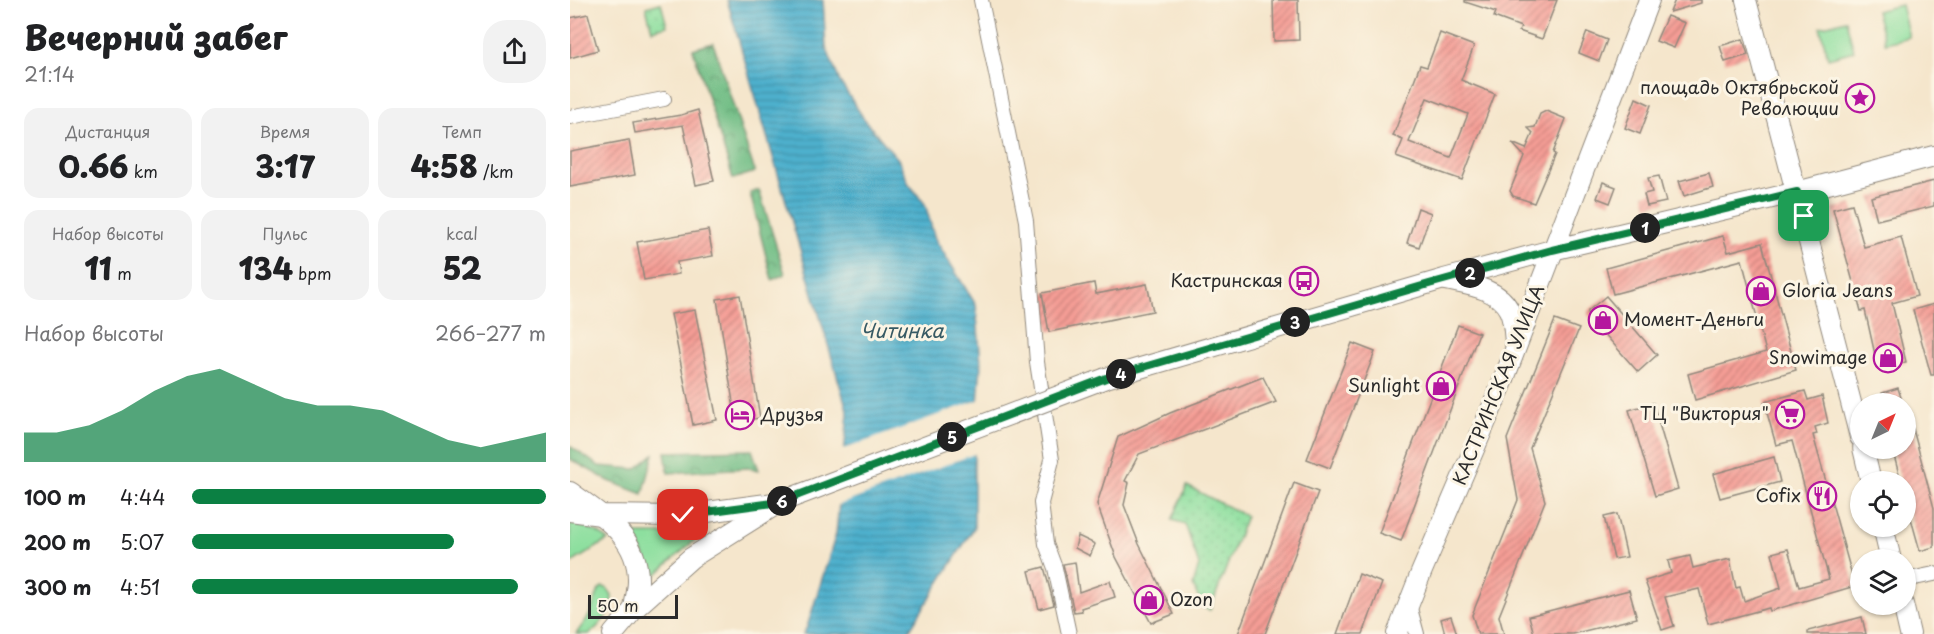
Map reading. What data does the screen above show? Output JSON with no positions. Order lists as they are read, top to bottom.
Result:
{
  "streets": {
    "main road": ["КАСТРИНСКАЯ УЛИЦА"]
  },
  "water": ["Читинка"],
  "places": {
    "place": ["площадь Октябрьской Революции"],
    "bus stop": ["Кастринская"],
    "shop": [
      "Gloria Jeans",
      "Момент-Деньги",
      "Snowimage",
      "Sunlight",
      "Ozon"
    ],
    "supermarket": ["ТЦ \"Виктория\""],
    "hotel": ["Друзья"],
    "restaurant": ["Cofix"]
  },
  "scale_bar": "50 m",
  "north": "top right",
  "page": {
    "heading": ["Вечерний забег", "21:14"],
    "stats": [
      ["Дистанция", "0.66 km"],
      ["Время", "3:17"],
      ["Темп", "4:58 /km"],
      ["Набор высоты", "11 m"],
      ["Пульс", "134 bpm"],
      ["kcal", "52"]
    ],
    "pins": [
      "1",
      "2",
      "3",
      "4",
      "5",
      "6"
    ],
    "chart": ["Набор высоты", "266–277 m"],
    "list": [
      {
        "name": "100 m",
        "note": "4:44"
      },
      {
        "name": "200 m",
        "note": "5:07"
      },
      {
        "name": "300 m",
        "note": "4:51"
      }
    ],
    "scale": "50 m"
  }
}
